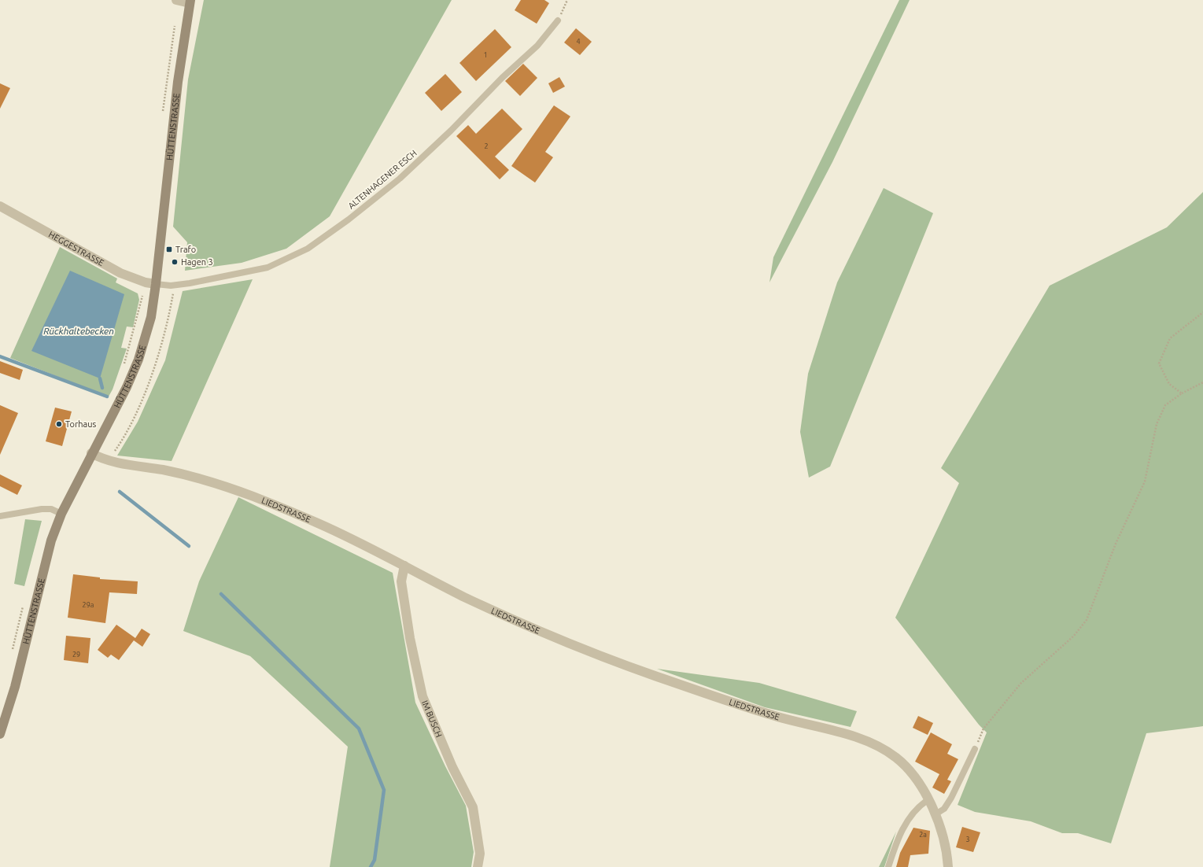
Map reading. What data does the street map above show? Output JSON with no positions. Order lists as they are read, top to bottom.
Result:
{
  "streets": {
    "main road": ["HÜTTENSTRASSE"],
    "street": ["HEGGESTRASSE", "LIEDSTRASSE", "IM BUSCH"],
    "lane": ["ALTENHAGENER ESCH"]
  },
  "crossings": [
    ["HÜTTENSTRASSE", "ALTENHAGENER ESCH"],
    ["HÜTTENSTRASSE", "HEGGESTRASSE"],
    ["HÜTTENSTRASSE", "LIEDSTRASSE"],
    ["ALTENHAGENER ESCH", "HEGGESTRASSE"],
    ["LIEDSTRASSE", "IM BUSCH"]
  ],
  "water": ["Rückhaltebecken"],
  "places": {
    "transit": ["Trafo"],
    "other": ["Hagen 3", "Torhaus"]
  },
  "house_numbers": [
    "4",
    "1",
    "2",
    "29a",
    "29",
    "2a",
    "3"
  ]
}
